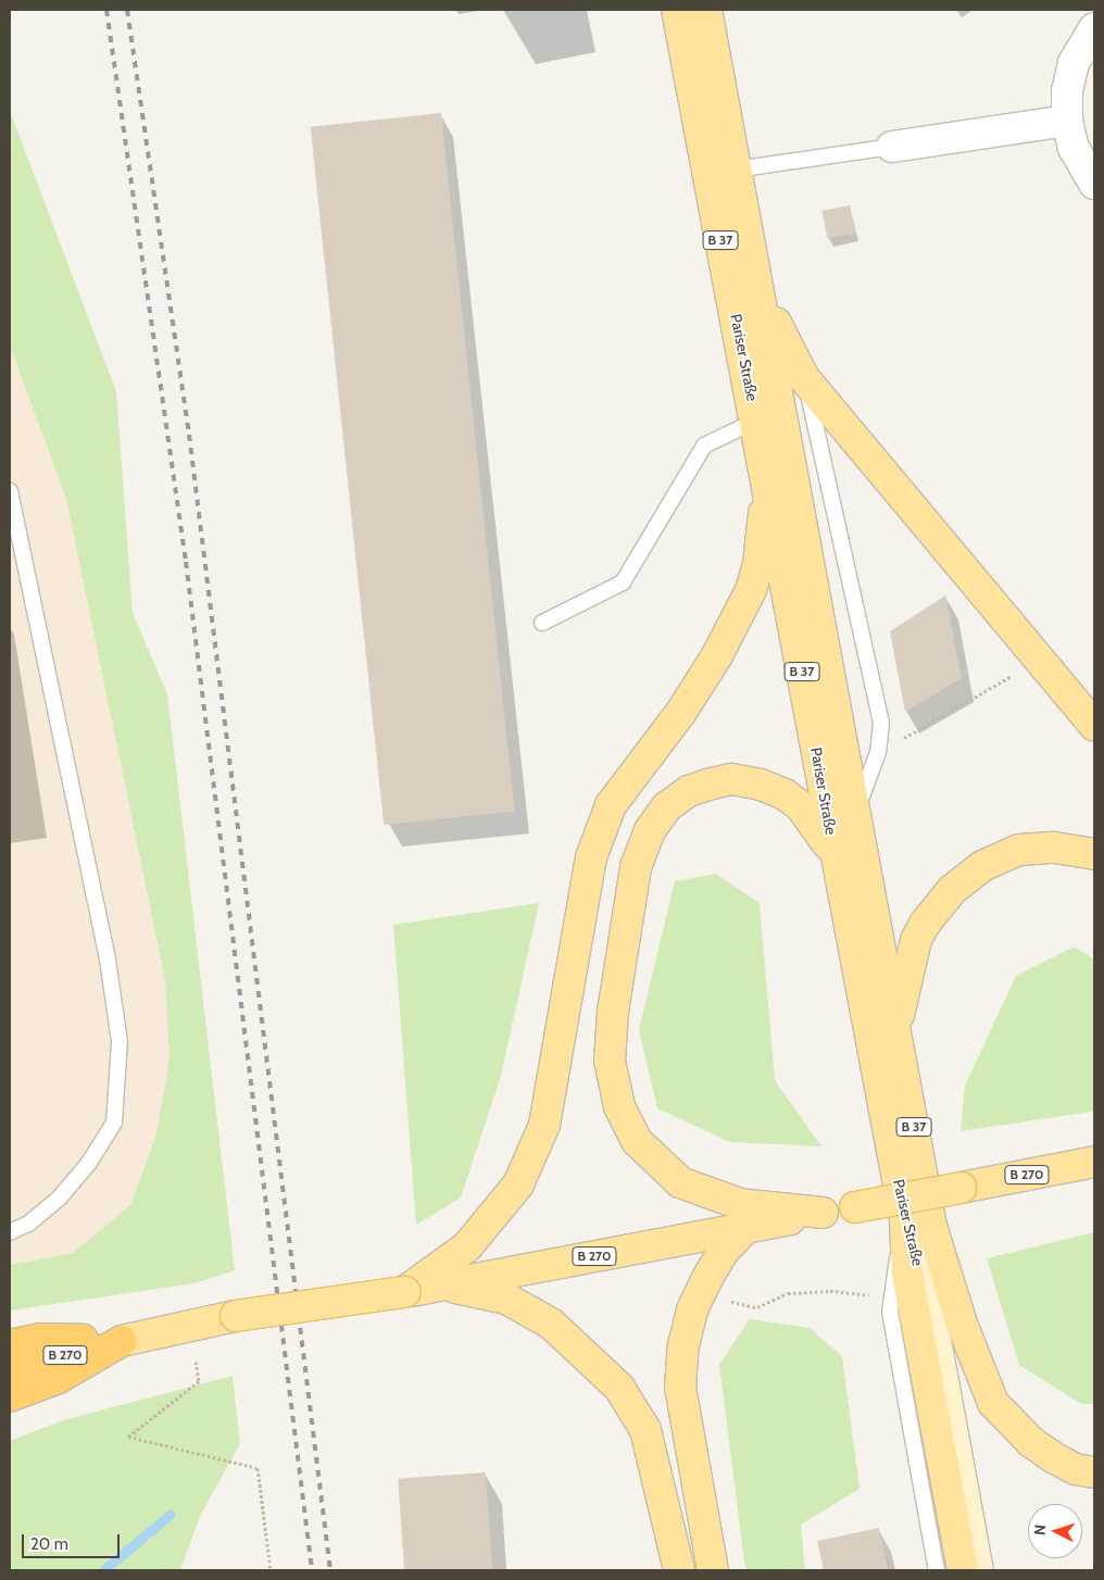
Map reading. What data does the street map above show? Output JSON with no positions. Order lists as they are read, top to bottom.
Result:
{
  "streets": {
    "highway": ["B 270"],
    "main road": ["B 37", "Pariser Straße"]
  },
  "scale_bar": "20 m",
  "north": "left"
}
